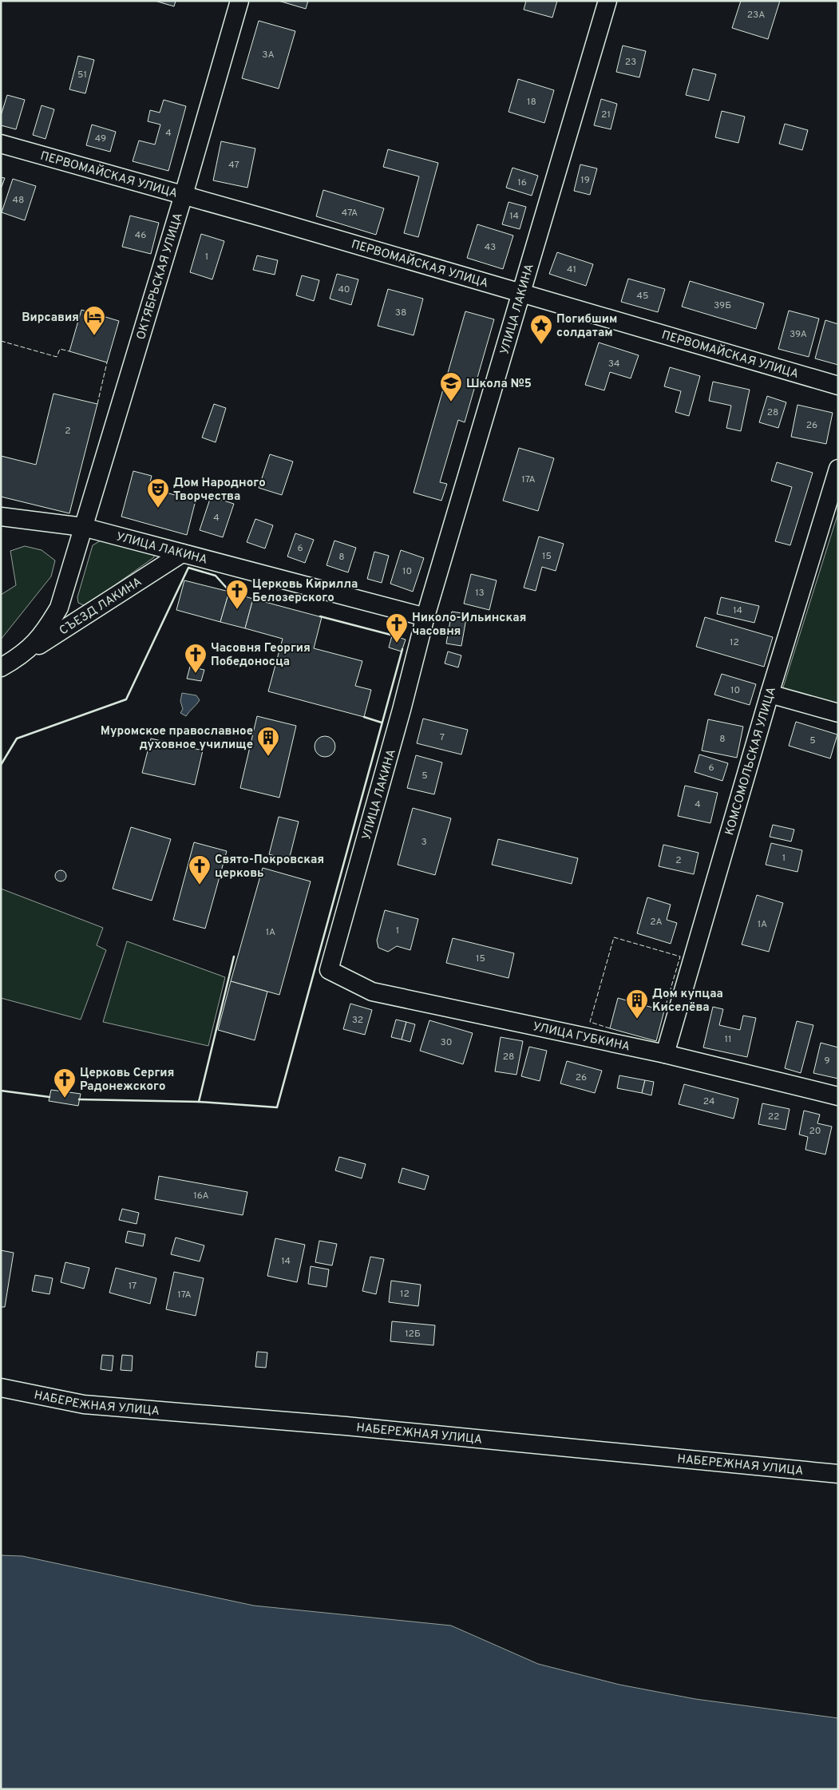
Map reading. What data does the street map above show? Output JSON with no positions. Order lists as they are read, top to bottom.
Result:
{
  "streets": {
    "street": [
      "ПЕРВОМАЙСКАЯ УЛИЦА",
      "ОКТЯБРЬСКАЯ УЛИЦА",
      "УЛИЦА ЛАКИНА",
      "СЪЕЗД ЛАКИНА",
      "КОМСОМОЛЬСКАЯ УЛИЦА",
      "УЛИЦА ГУБКИНА",
      "НАБЕРЕЖНАЯ УЛИЦА"
    ]
  },
  "crossings": [
    ["ПЕРВОМАЙСКАЯ УЛИЦА", "ОКТЯБРЬСКАЯ УЛИЦА"],
    ["ПЕРВОМАЙСКАЯ УЛИЦА", "УЛИЦА ЛАКИНА"],
    ["ОКТЯБРЬСКАЯ УЛИЦА", "УЛИЦА ЛАКИНА"],
    ["ОКТЯБРЬСКАЯ УЛИЦА", "СЪЕЗД ЛАКИНА"],
    ["УЛИЦА ЛАКИНА", "СЪЕЗД ЛАКИНА"],
    ["УЛИЦА ЛАКИНА", "УЛИЦА ГУБКИНА"],
    ["КОМСОМОЛЬСКАЯ УЛИЦА", "УЛИЦА ГУБКИНА"]
  ],
  "places": {
    "hotel": ["Вирсавия"],
    "place": ["Погибшим солдатам"],
    "school or university": ["Школа №5"],
    "theatre": ["Дом Народного Творчества"],
    "church": [
      "Церковь Кирилла Белозерского",
      "Николо-Ильинская часовня",
      "Часовня Георгия Победоносца",
      "Свято-Покровская церковь",
      "Церковь Сергия Радонежского"
    ],
    "building": ["Муромское православное духовное училище", "Дом купцаа Киселёва"]
  },
  "house_numbers": [
    "23А",
    "3А",
    "23",
    "51",
    "18",
    "21",
    "4",
    "49",
    "47",
    "19",
    "16",
    "48",
    "47А",
    "14",
    "46",
    "43",
    "1",
    "41",
    "40",
    "45",
    "39Б",
    "38",
    "39А",
    "34",
    "28",
    "26",
    "2",
    "17А",
    "4",
    "6",
    "15",
    "8",
    "10",
    "13",
    "14",
    "12",
    "10",
    "7",
    "8",
    "5",
    "6",
    "5",
    "4",
    "3",
    "1",
    "2",
    "2А",
    "1А",
    "1",
    "1А",
    "15",
    "32",
    "11",
    "30",
    "28",
    "9",
    "26",
    "24",
    "22",
    "20",
    "16А",
    "14",
    "17",
    "12",
    "17А",
    "12Б"
  ]
}
